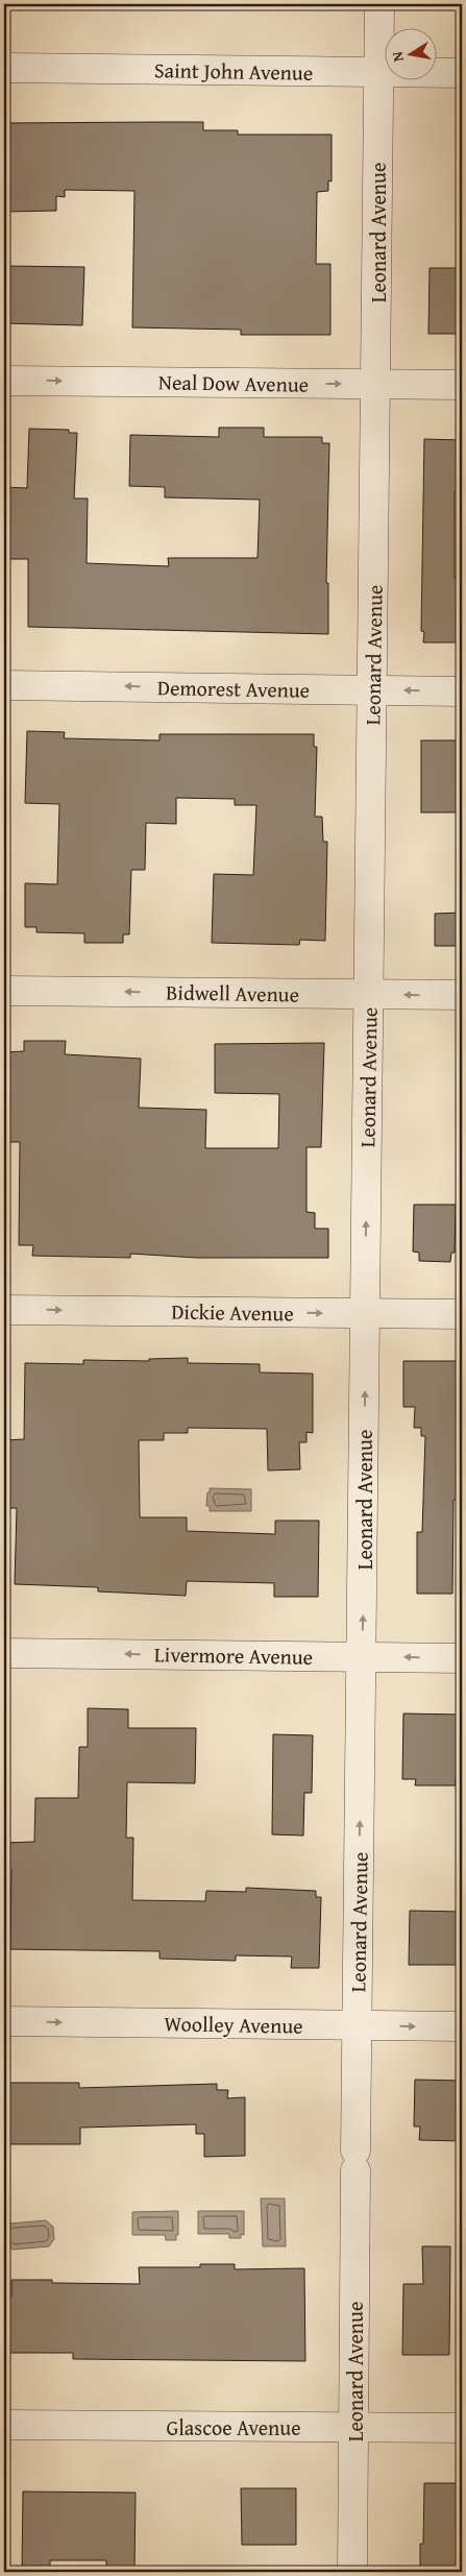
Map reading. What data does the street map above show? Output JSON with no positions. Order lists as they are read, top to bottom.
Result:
{
  "streets": {
    "street": [
      "Saint John Avenue",
      "Leonard Avenue",
      "Neal Dow Avenue",
      "Demorest Avenue",
      "Bidwell Avenue",
      "Dickie Avenue",
      "Livermore Avenue",
      "Woolley Avenue",
      "Glascoe Avenue"
    ]
  },
  "crossings": [
    ["Saint John Avenue", "Leonard Avenue"],
    ["Leonard Avenue", "Neal Dow Avenue"],
    ["Leonard Avenue", "Demorest Avenue"],
    ["Leonard Avenue", "Bidwell Avenue"],
    ["Leonard Avenue", "Dickie Avenue"],
    ["Leonard Avenue", "Livermore Avenue"],
    ["Leonard Avenue", "Woolley Avenue"],
    ["Leonard Avenue", "Glascoe Avenue"]
  ],
  "one_way": [
    "Leonard Avenue",
    "Neal Dow Avenue",
    "Demorest Avenue",
    "Bidwell Avenue",
    "Dickie Avenue",
    "Livermore Avenue",
    "Woolley Avenue"
  ],
  "north": "left"
}
